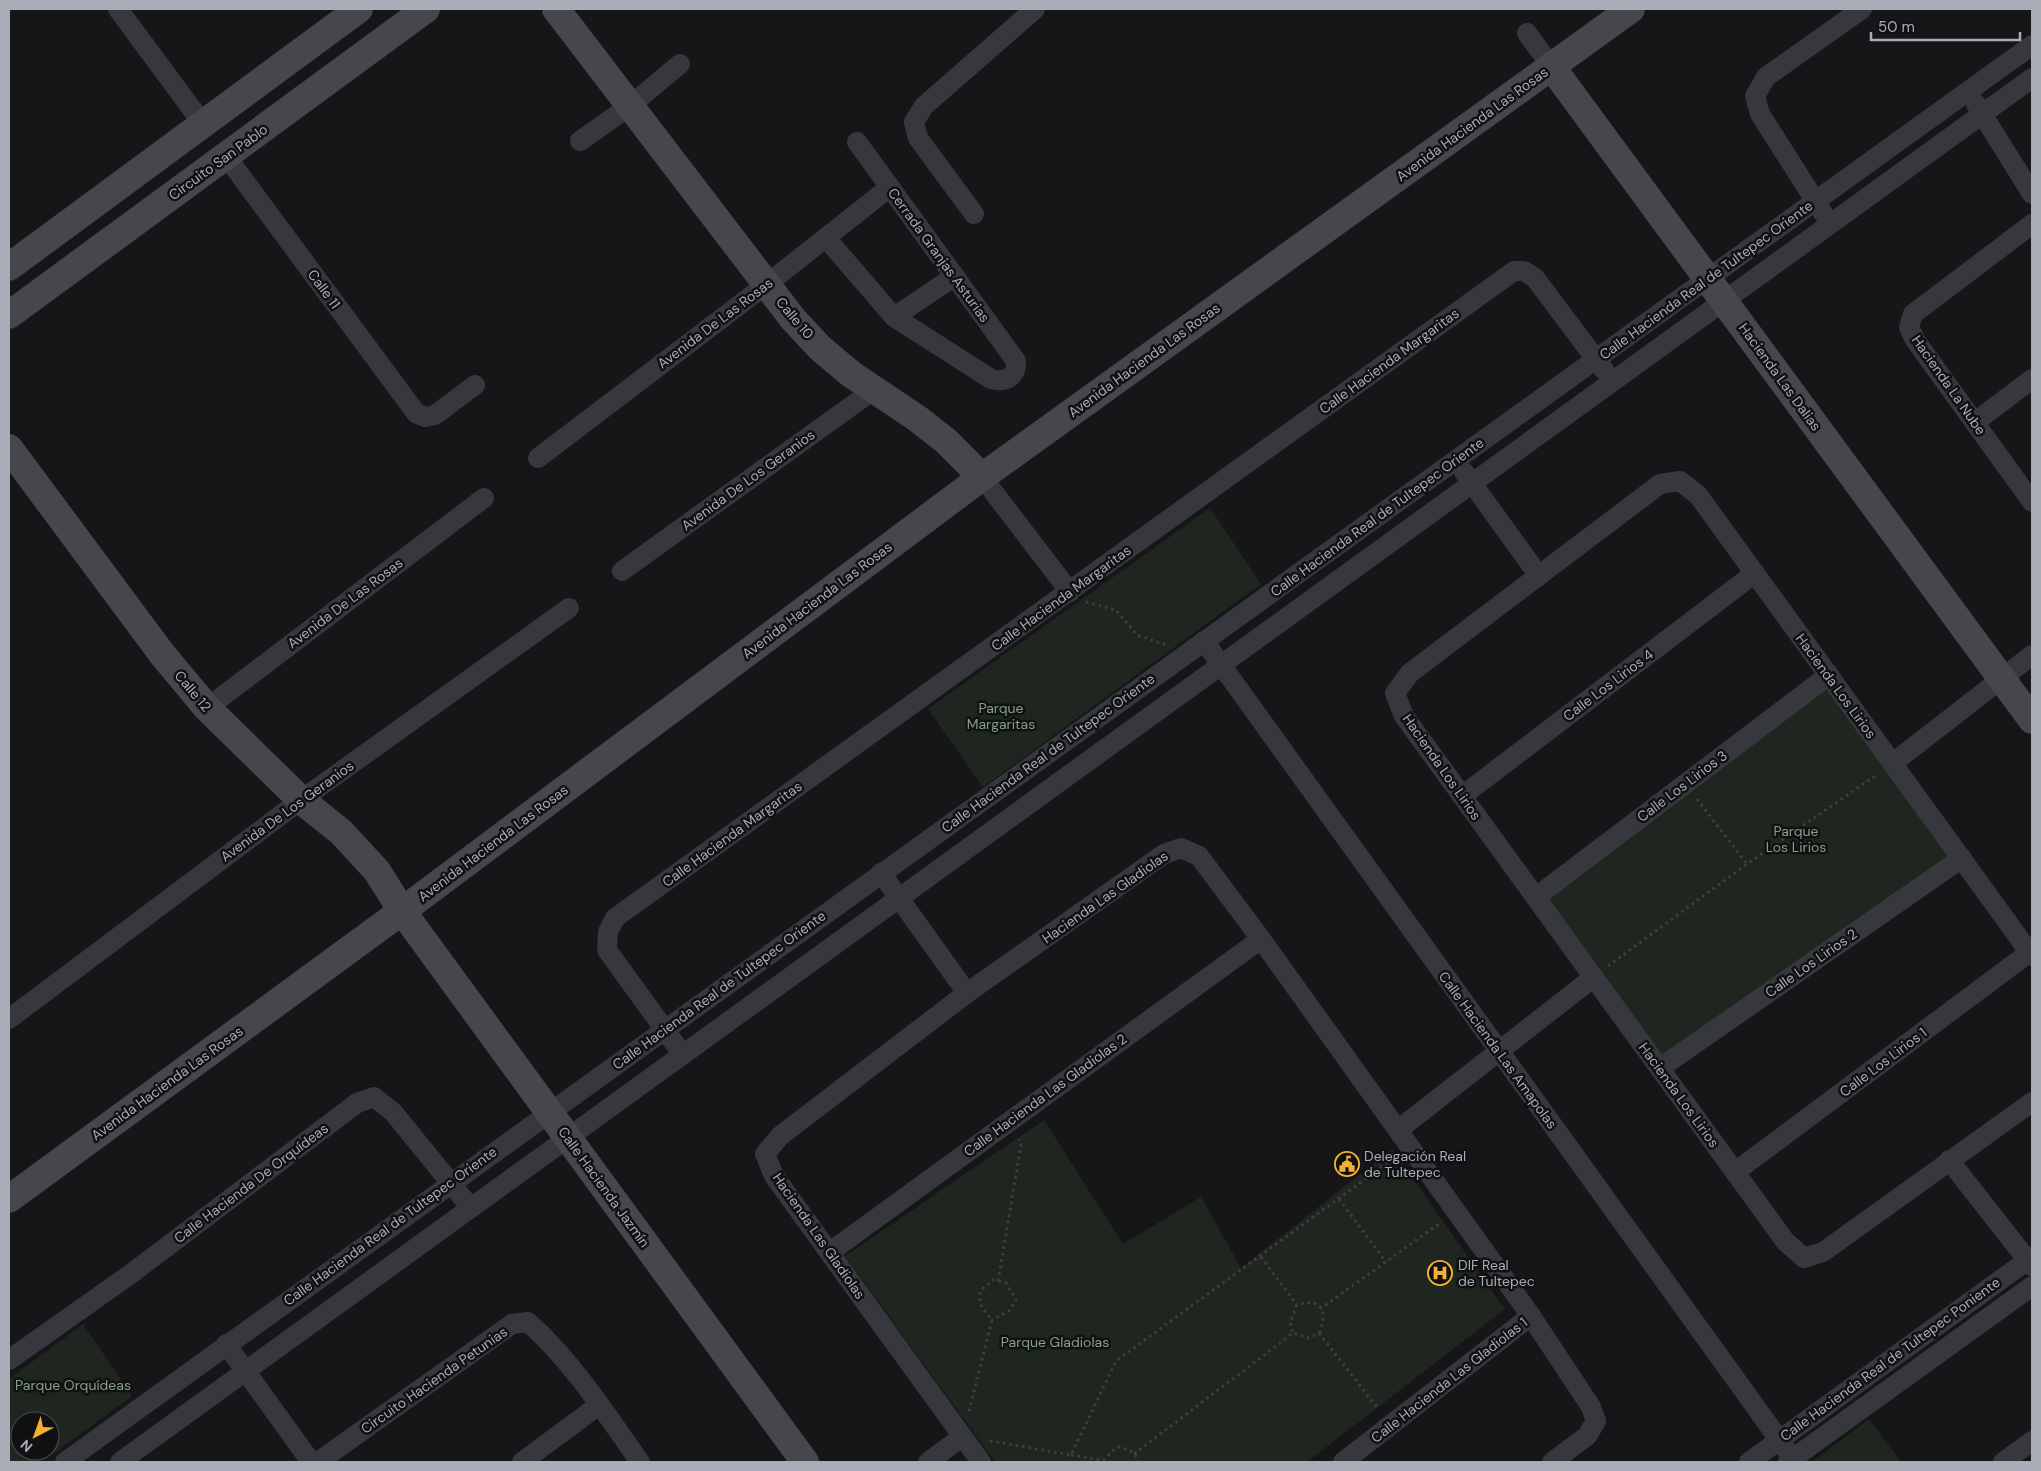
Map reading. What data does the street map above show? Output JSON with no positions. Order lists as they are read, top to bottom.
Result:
{
  "streets": {
    "street": [
      "Avenida Hacienda Las Rosas",
      "Circuito San Pablo",
      "Cerrada Granjas Asturias",
      "Calle Hacienda Real de Tultepec Oriente",
      "Calle 11",
      "Calle 10",
      "Avenida De Las Rosas",
      "Calle Hacienda Margaritas",
      "Hacienda Las Dalias",
      "Hacienda La Nube",
      "Avenida De Los Geranios",
      "Calle Los Lirios 4",
      "Hacienda Los Lirios",
      "Calle 12",
      "Calle Los Lirios 3",
      "Hacienda Las Gladiolas",
      "Calle Los Lirios 2",
      "Calle Hacienda Las Amapolas",
      "Calle Los Lirios 1",
      "Calle Hacienda Las Gladiolas 2",
      "Calle Hacienda De Orquídeas",
      "Calle Hacienda Jazmín",
      "Calle Hacienda Real de Tultepec Poniente",
      "Circuito Hacienda Petunias",
      "Calle Hacienda Las Gladiolas 1"
    ]
  },
  "crossings": [
    ["Avenida Hacienda Las Rosas", "Calle 10"],
    ["Avenida Hacienda Las Rosas", "Hacienda Las Dalias"],
    ["Avenida Hacienda Las Rosas", "Calle 12"],
    ["Avenida Hacienda Las Rosas", "Calle Hacienda Jazmín"],
    ["Circuito San Pablo", "Calle 11"],
    ["Cerrada Granjas Asturias", "Avenida De Las Rosas"],
    ["Calle Hacienda Real de Tultepec Oriente", "Calle Hacienda Margaritas"],
    ["Calle Hacienda Real de Tultepec Oriente", "Hacienda Las Dalias"],
    ["Calle Hacienda Real de Tultepec Oriente", "Calle Hacienda Las Amapolas"],
    ["Calle Hacienda Real de Tultepec Oriente", "Calle Hacienda De Orquídeas"],
    ["Calle Hacienda Real de Tultepec Oriente", "Calle Hacienda Jazmín"],
    ["Calle 10", "Avenida De Las Rosas"],
    ["Calle 10", "Calle Hacienda Margaritas"],
    ["Calle 10", "Avenida De Los Geranios"],
    ["Avenida De Las Rosas", "Calle 12"],
    ["Avenida De Los Geranios", "Calle 12"],
    ["Calle Los Lirios 4", "Hacienda Los Lirios"],
    ["Hacienda Los Lirios", "Calle Los Lirios 3"],
    ["Hacienda Los Lirios", "Calle Los Lirios 2"],
    ["Hacienda Los Lirios", "Calle Los Lirios 1"],
    ["Calle 12", "Calle Hacienda Jazmín"],
    ["Hacienda Las Gladiolas", "Calle Hacienda Las Gladiolas 2"],
    ["Hacienda Las Gladiolas", "Calle Hacienda Las Gladiolas 1"],
    ["Calle Hacienda Las Amapolas", "Calle Hacienda Real de Tultepec Poniente"]
  ],
  "parks": [
    "Parque Margaritas",
    "Parque Los Lirios",
    "Parque Gladiolas",
    "Parque Orquídeas"
  ],
  "places": {
    "public building": ["Delegación Real de Tultepec"],
    "hospital": ["DIF Real de Tultepec"]
  },
  "scale_bar": "50 m",
  "north": "bottom left"
}
